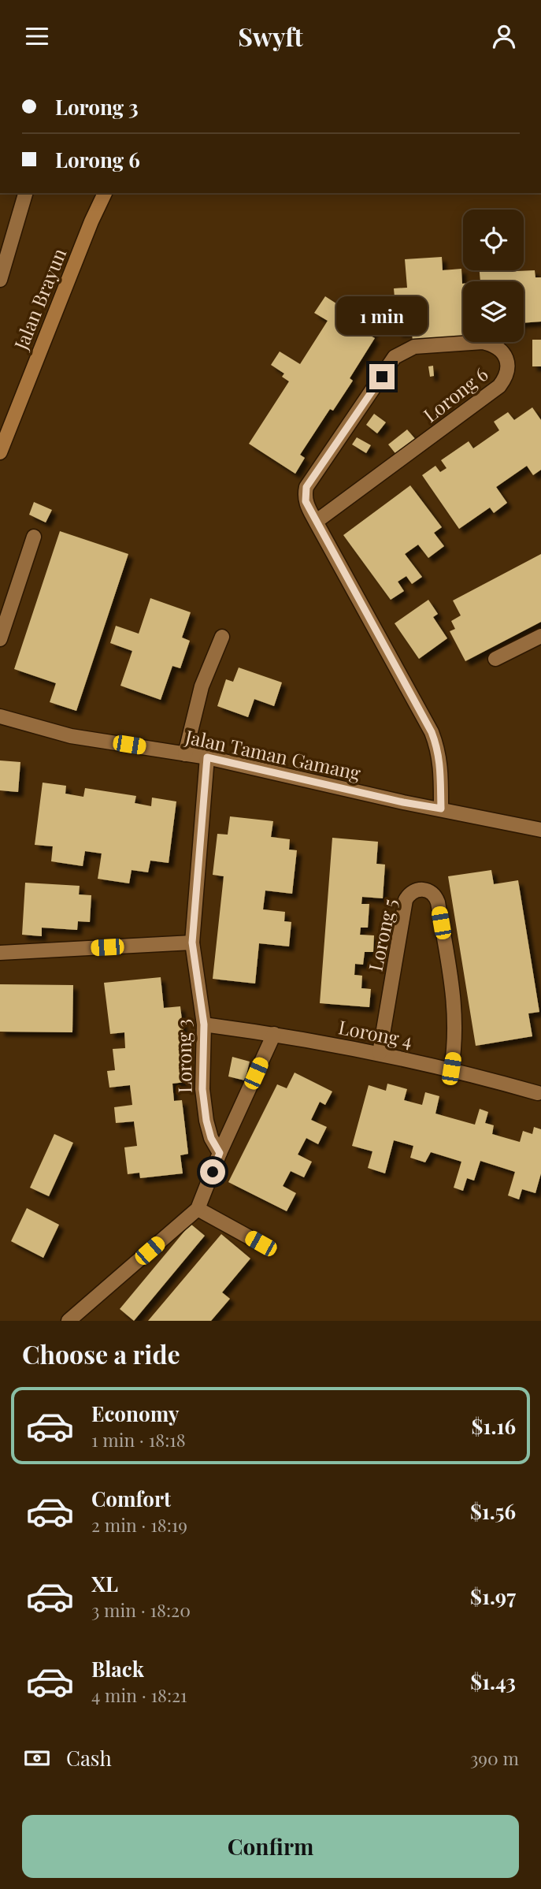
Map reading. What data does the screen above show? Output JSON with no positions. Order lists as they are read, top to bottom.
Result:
{
  "streets": {
    "main road": ["Jalan Brayun"],
    "street": [
      "Lorong 6",
      "Jalan Taman Gamang",
      "Lorong 5",
      "Lorong 4",
      "Lorong 3"
    ]
  },
  "crossings": [
    ["Lorong 6", "Jalan Taman Gamang"],
    ["Jalan Taman Gamang", "Lorong 3"],
    ["Lorong 5", "Lorong 4"],
    ["Lorong 4", "Lorong 3"]
  ],
  "page": {
    "header": "Swyft",
    "banner": ["Lorong 3", "Lorong 6"],
    "bubble": "1 min",
    "heading": "Choose a ride",
    "list": [
      {
        "name": "Economy",
        "note": "1 min · 18:18",
        "value": "$1.16"
      },
      {
        "name": "Comfort",
        "note": "2 min · 18:19",
        "value": "$1.56"
      },
      {
        "name": "XL",
        "note": "3 min · 18:20",
        "value": "$1.97"
      },
      {
        "name": "Black",
        "note": "4 min · 18:21",
        "value": "$1.43"
      }
    ],
    "pay": ["Cash", "390 m"],
    "buttons": "Confirm"
  }
}
